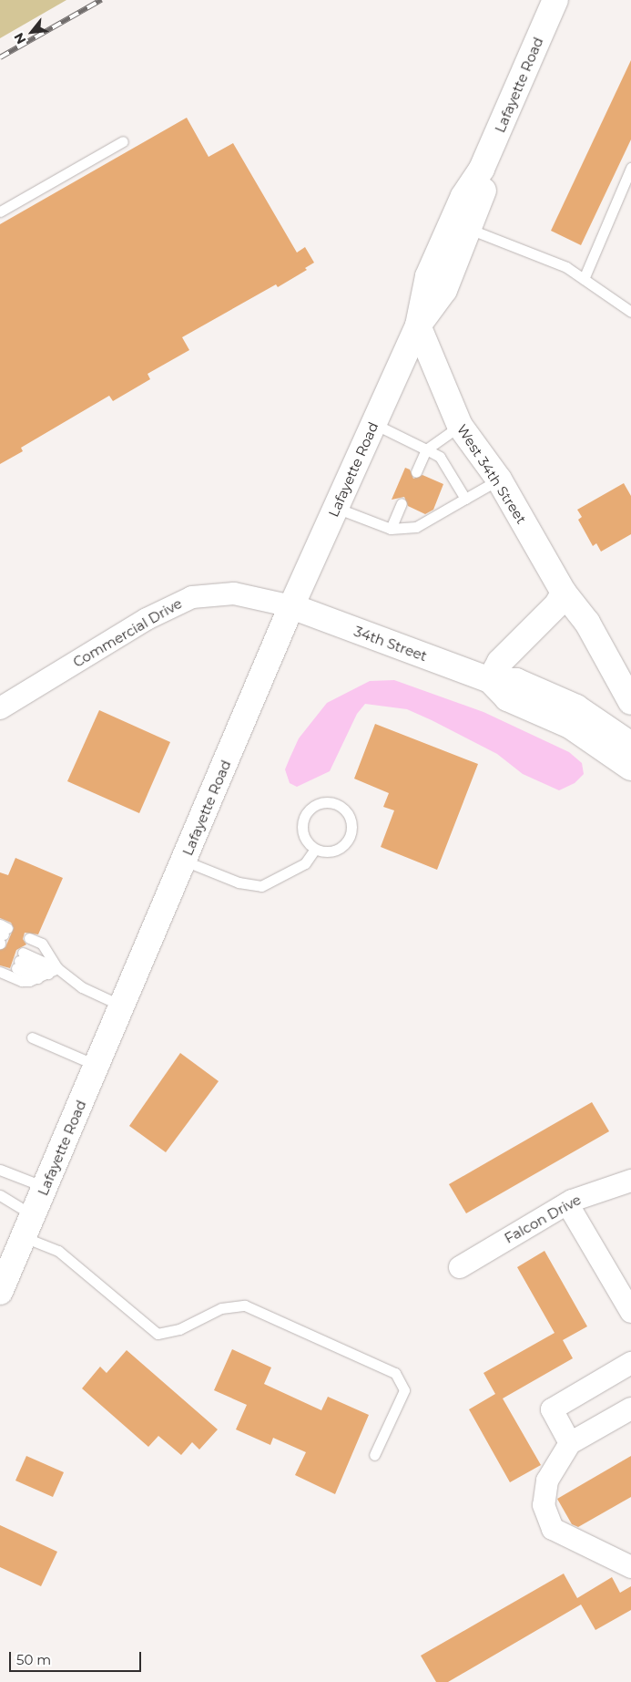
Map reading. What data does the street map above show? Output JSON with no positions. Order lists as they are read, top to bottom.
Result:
{
  "streets": {
    "main road": ["Lafayette Road", "West 34th Street", "34th Street"],
    "street": ["Commercial Drive", "Falcon Drive"]
  },
  "crossings": [
    ["Lafayette Road", "West 34th Street"],
    ["Lafayette Road", "Commercial Drive"],
    ["Lafayette Road", "34th Street"],
    ["Commercial Drive", "34th Street"]
  ],
  "scale_bar": "50 m",
  "north": "bottom left"
}
